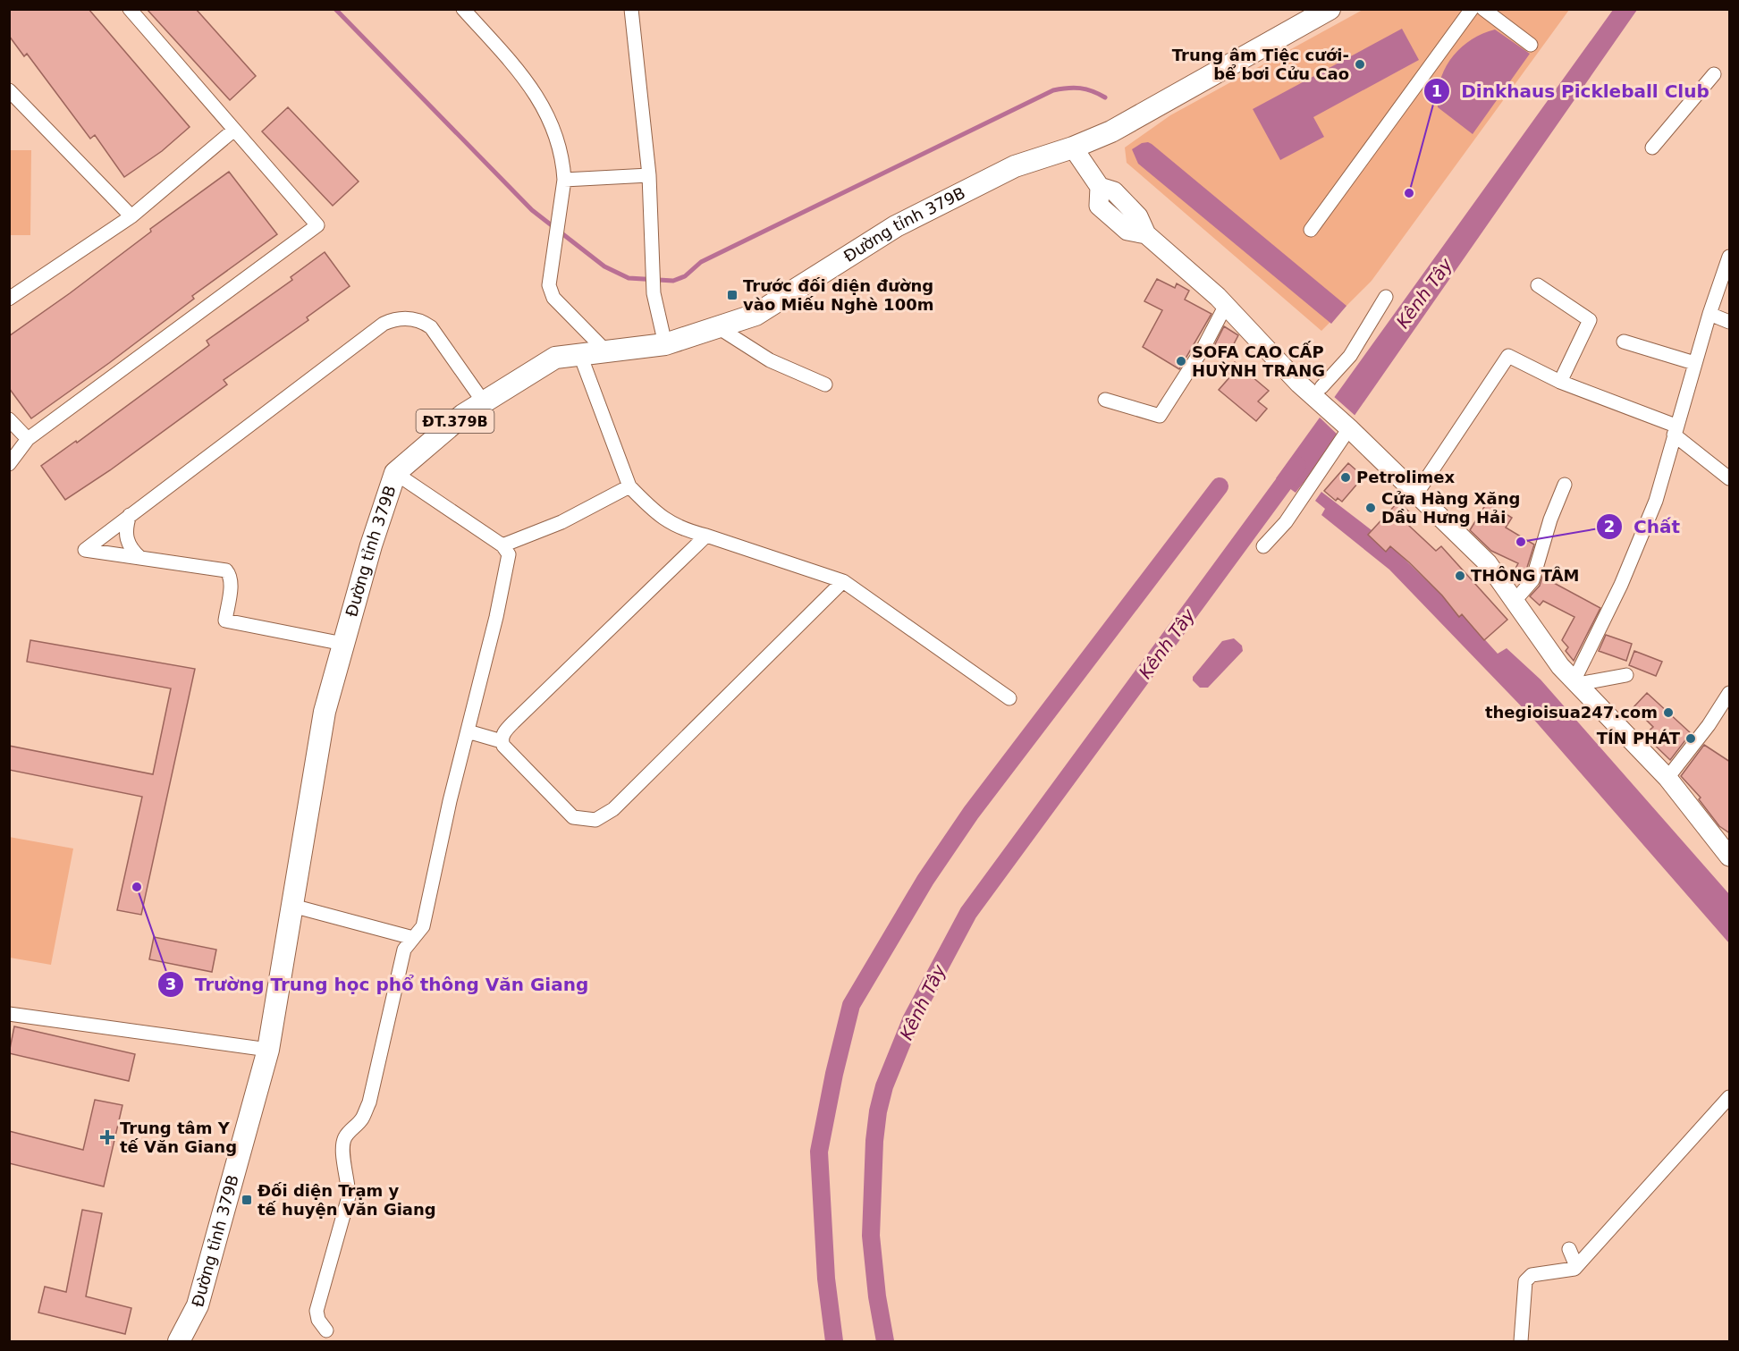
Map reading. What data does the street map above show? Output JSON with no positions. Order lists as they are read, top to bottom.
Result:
{
  "streets": {
    "main road": ["Đường tỉnh 379B", "ĐT.379B"]
  },
  "water": ["Kênh Tây"],
  "places": {
    "other": [
      "Trung âm Tiệc cưới- bể bơi Cửu Cao",
      "Dinkhaus Pickleball Club",
      "SOFA CAO CẤP HUỲNH TRANG",
      "Petrolimex",
      "Cửa Hàng Xăng Dầu Hưng Hải",
      "Chất",
      "THÔNG TÂM",
      "thegioisua247.com",
      "TÍN PHÁT",
      "Trường Trung học phổ thông Văn Giang"
    ],
    "transit": ["Trước đối diện đường vào Miếu Nghè 100m", "Đối diện Trạm y tế huyện Văn Giang"],
    "health": ["Trung tâm Y tế Văn Giang"]
  }
}
